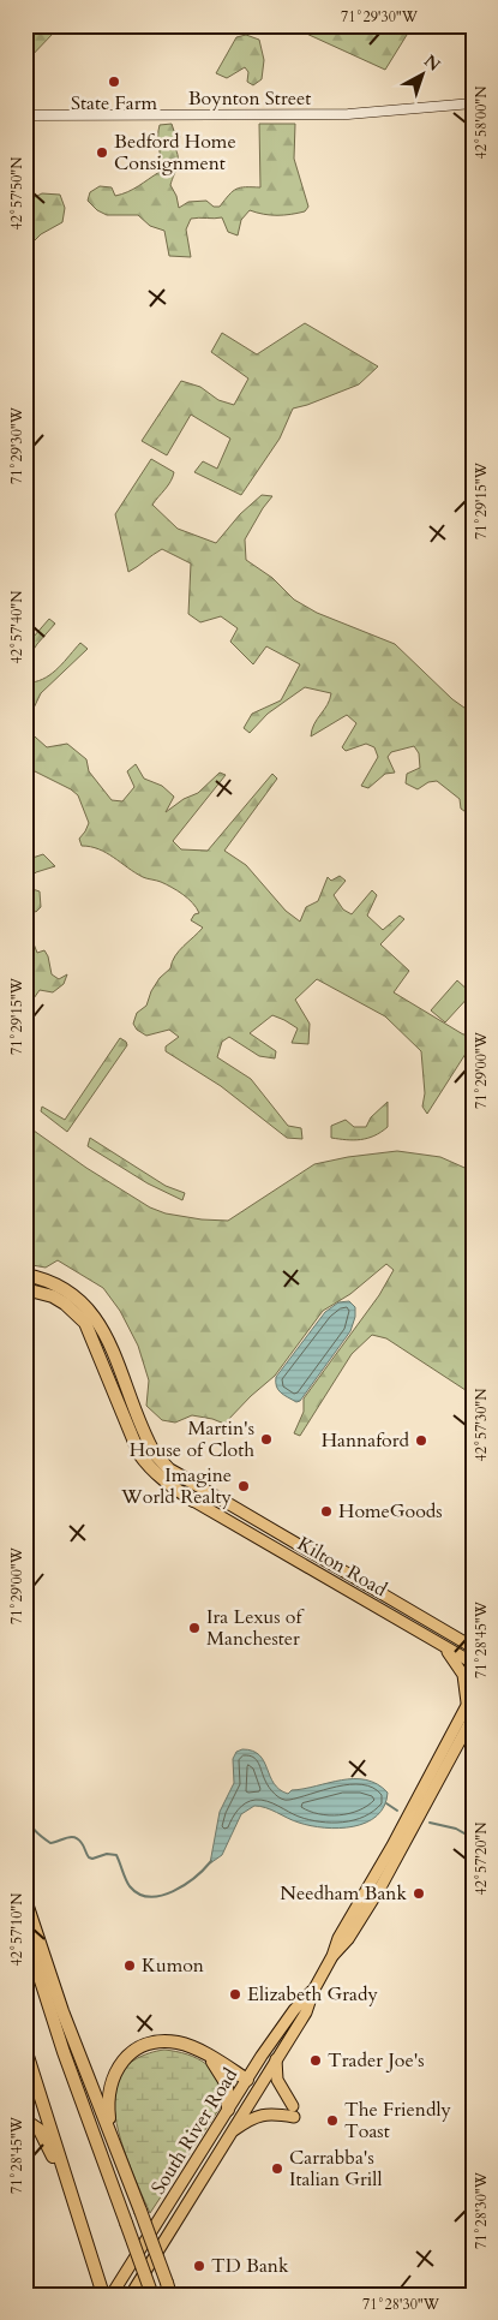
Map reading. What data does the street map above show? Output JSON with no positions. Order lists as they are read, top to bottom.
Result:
{
  "streets": {
    "main road": ["Kilton Road", "South River Road"],
    "street": ["Boynton Street"]
  },
  "places": [
    "State Farm",
    "Bedford Home Consignment",
    "Martin's House of Cloth",
    "Hannaford",
    "Imagine World Realty",
    "HomeGoods",
    "Ira Lexus of Manchester",
    "Needham Bank",
    "Kumon",
    "Elizabeth Grady",
    "Trader Joe's",
    "The Friendly Toast",
    "Carrabba's Italian Grill",
    "TD Bank"
  ],
  "north": "top right",
  "coordinates": [
    "71°29'30\"W",
    "42°58'00\"N",
    "42°57'50\"N",
    "71°29'15\"W",
    "42°57'40\"N",
    "71°29'00\"W",
    "42°57'30\"N",
    "71°28'45\"W",
    "42°57'20\"N",
    "42°57'10\"N",
    "71°28'30\"W"
  ]
}
